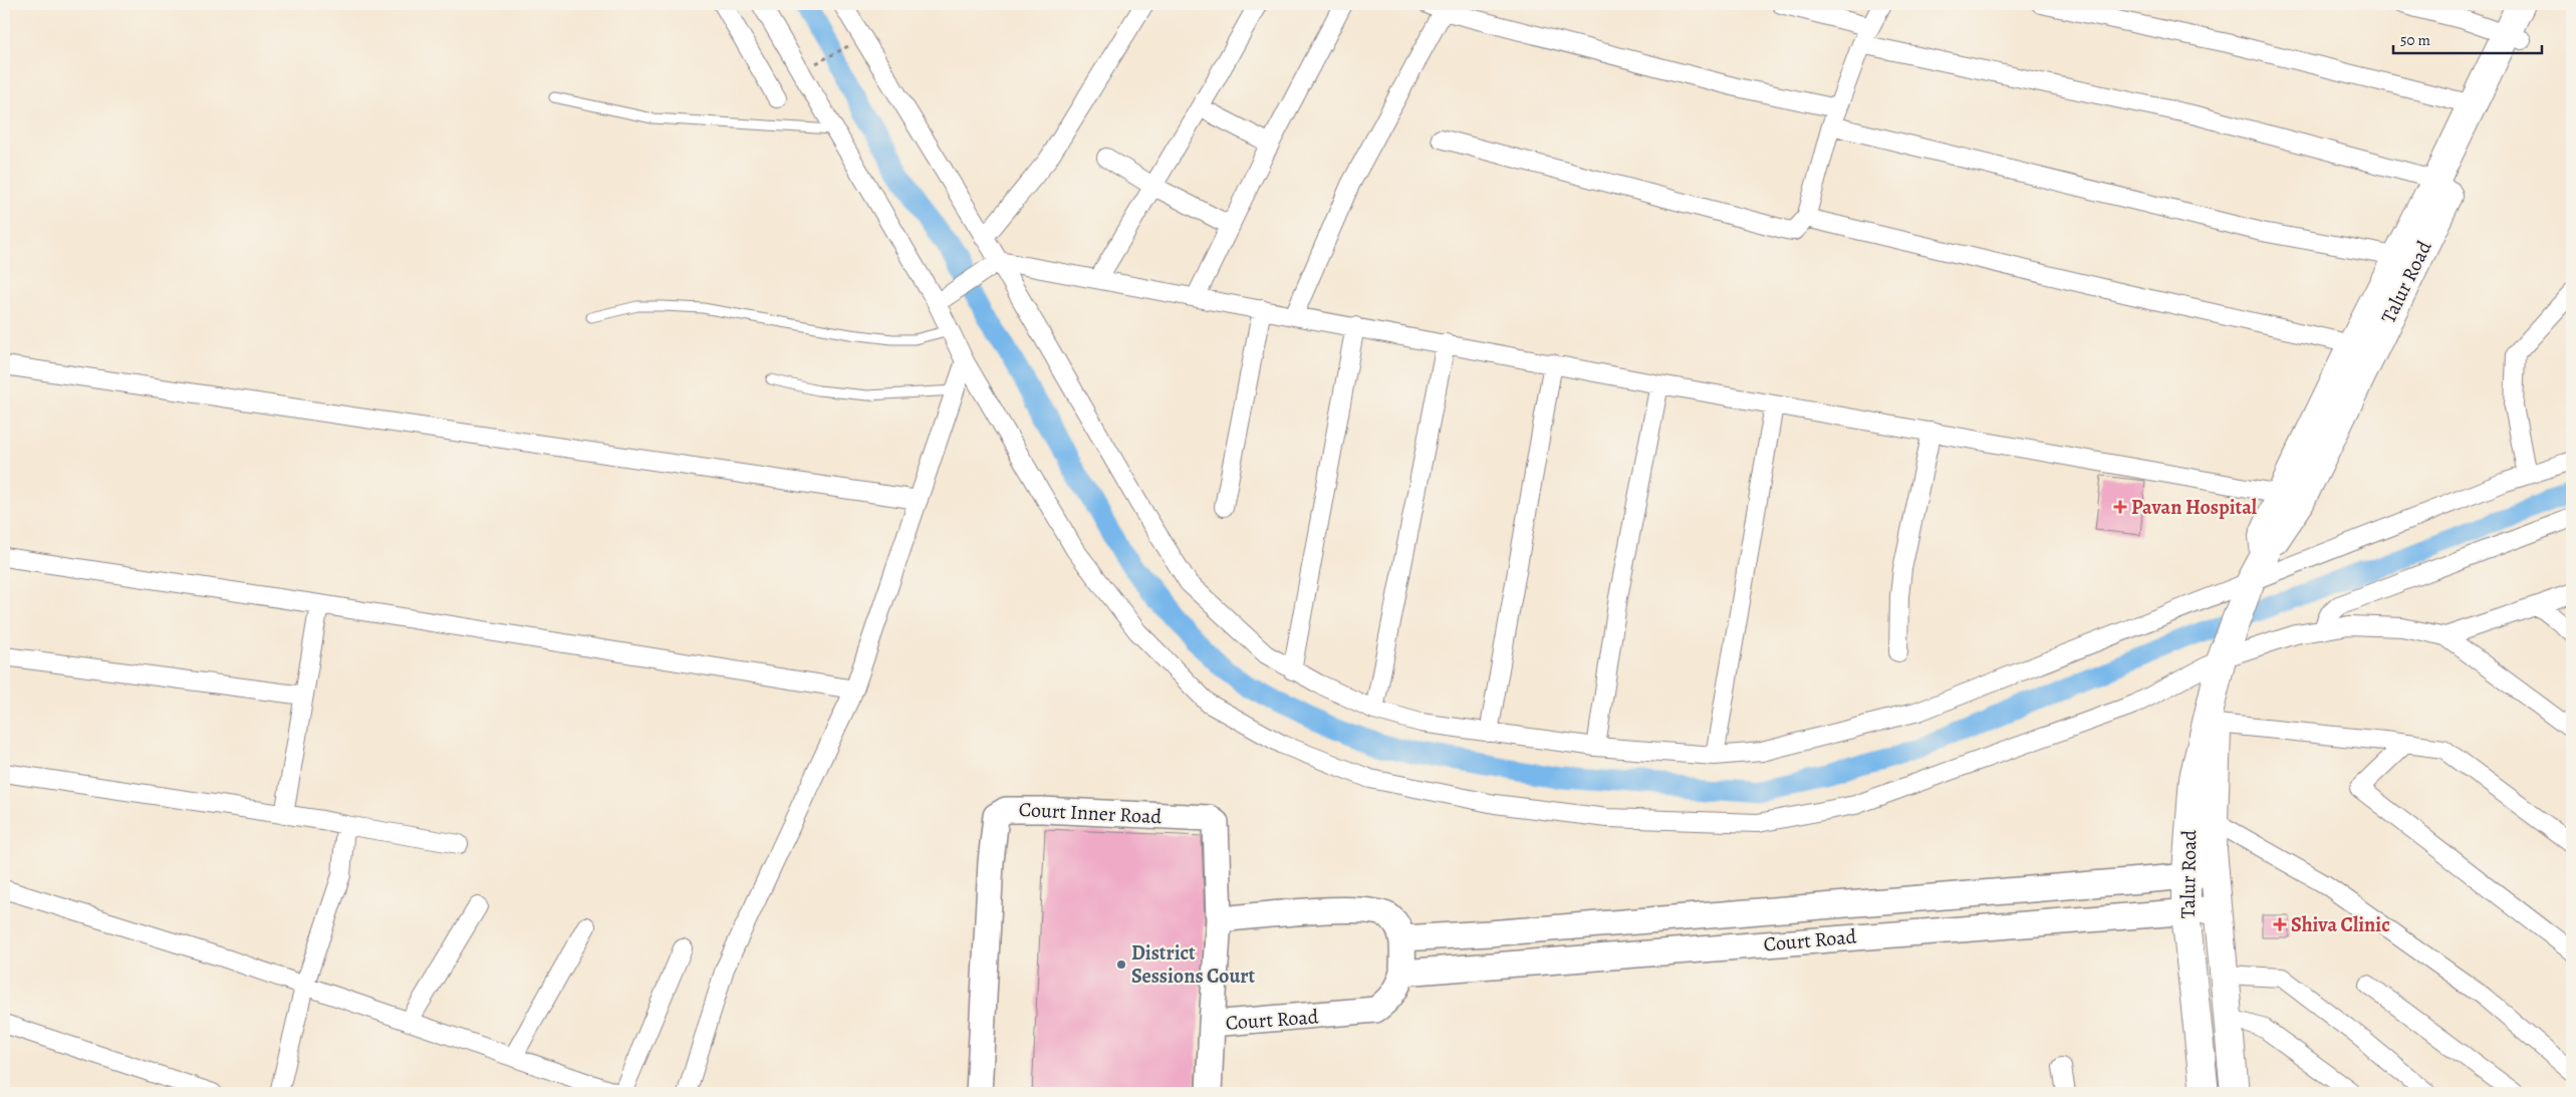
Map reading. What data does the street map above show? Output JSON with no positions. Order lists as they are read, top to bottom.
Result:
{
  "streets": {
    "main road": ["Talur Road"],
    "street": ["Court Inner Road", "Court Road"]
  },
  "crossings": [
    ["Talur Road", "Court Road"],
    ["Court Inner Road", "Court Road"]
  ],
  "places": {
    "health": ["Pavan Hospital", "Shiva Clinic"],
    "other": ["District Sessions Court"]
  },
  "scale_bar": "50 m"
}
